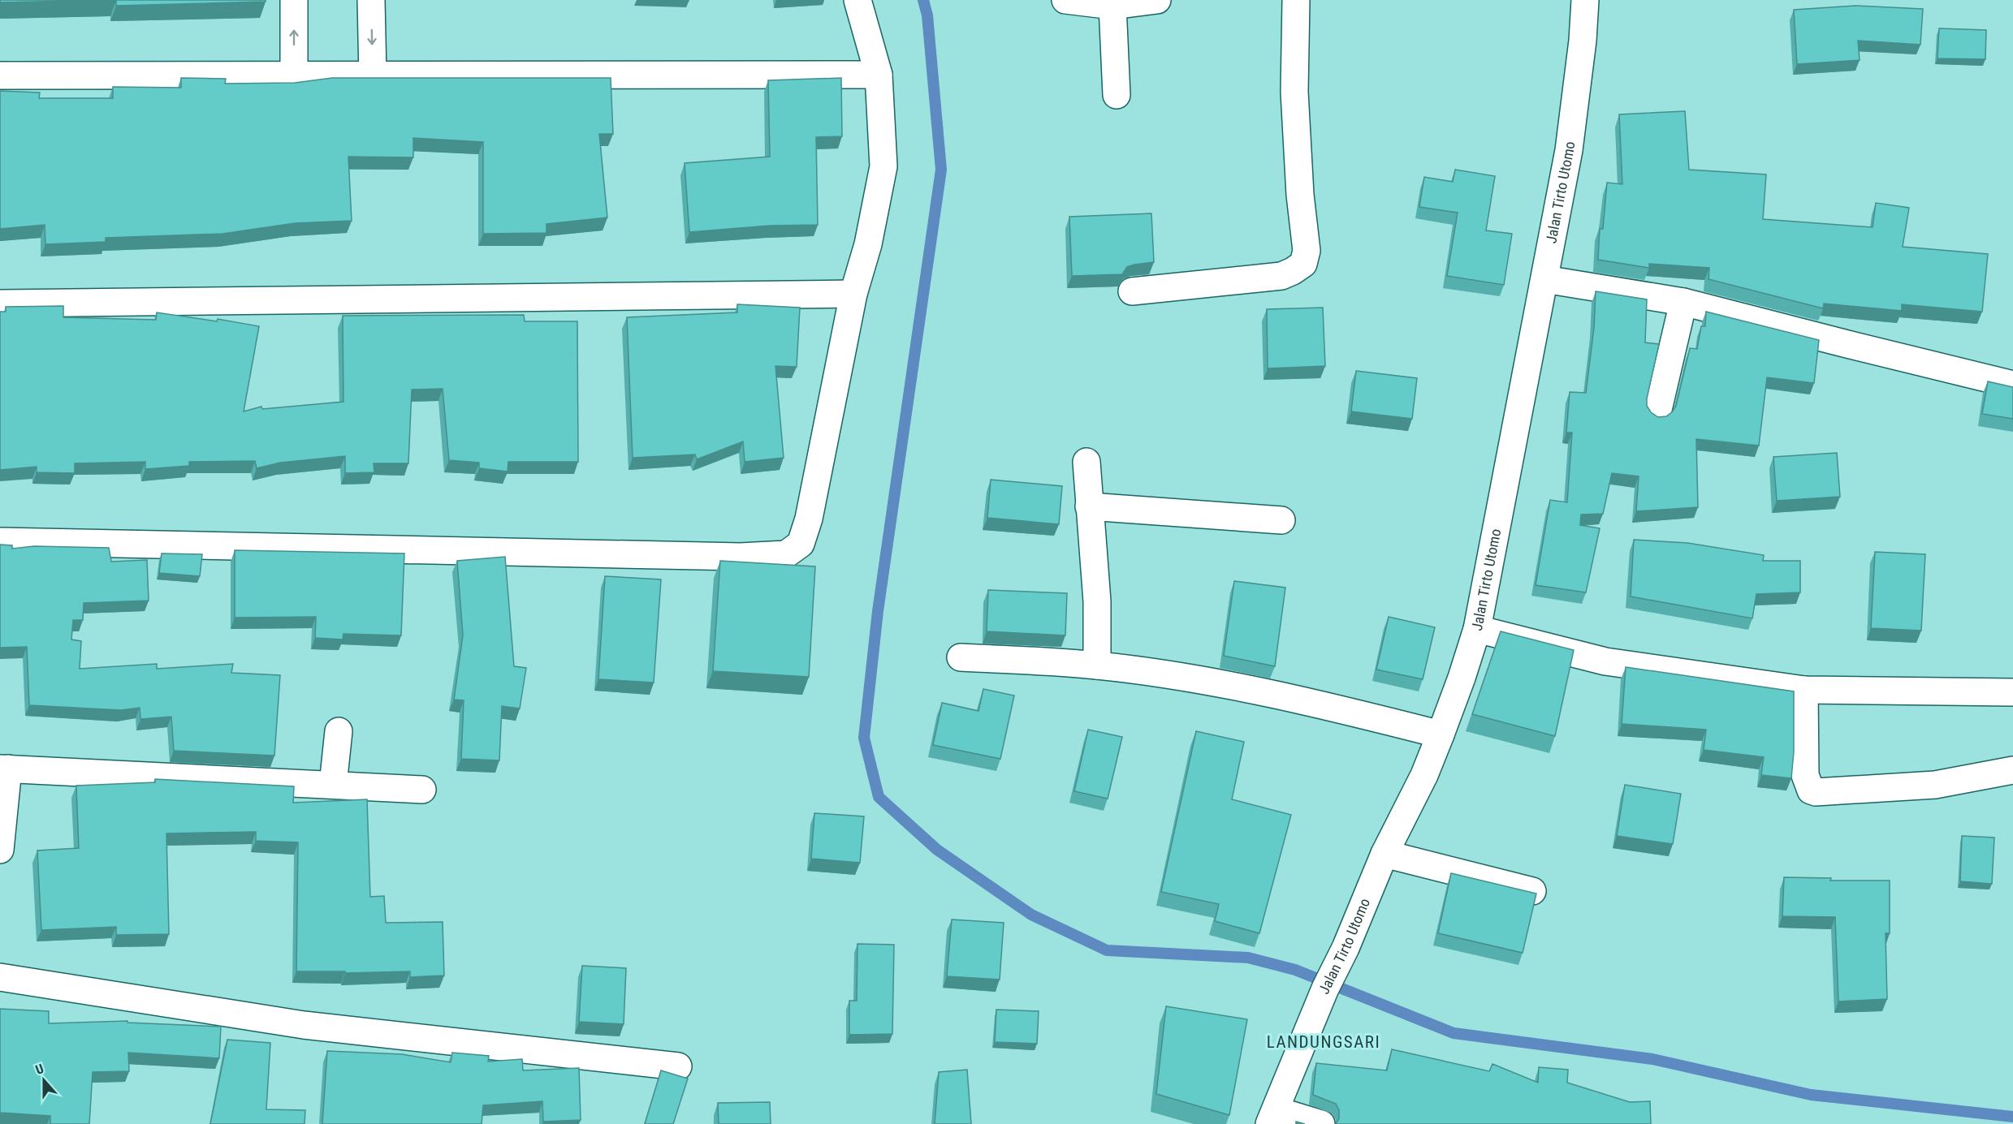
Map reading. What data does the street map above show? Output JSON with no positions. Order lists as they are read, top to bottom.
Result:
{
  "streets": {
    "street": ["Jalan Tirto Utomo"]
  },
  "districts": ["LANDUNGSARI"],
  "north": "top"
}
